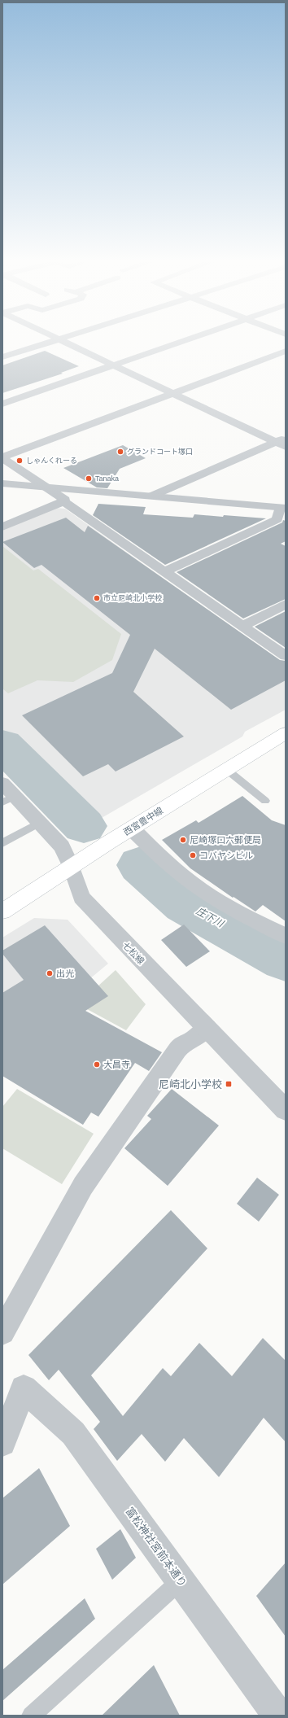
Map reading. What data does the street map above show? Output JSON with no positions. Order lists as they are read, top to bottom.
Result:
{
  "streets": {
    "main road": ["西宮豊中線"],
    "street": ["七松線", "富松神社宮前本通り"]
  },
  "crossings": [
    ["西宮豊中線", "七松線"]
  ],
  "water": ["庄下川"],
  "places": {
    "other": [
      "グランドコート塚口",
      "しゃんくれーる",
      "Tanaka",
      "市立尼崎北小学校",
      "尼崎塚口六郵便局",
      "コバヤシビル",
      "出光",
      "大昌寺"
    ],
    "transit": ["尼崎北小学校"]
  }
}
